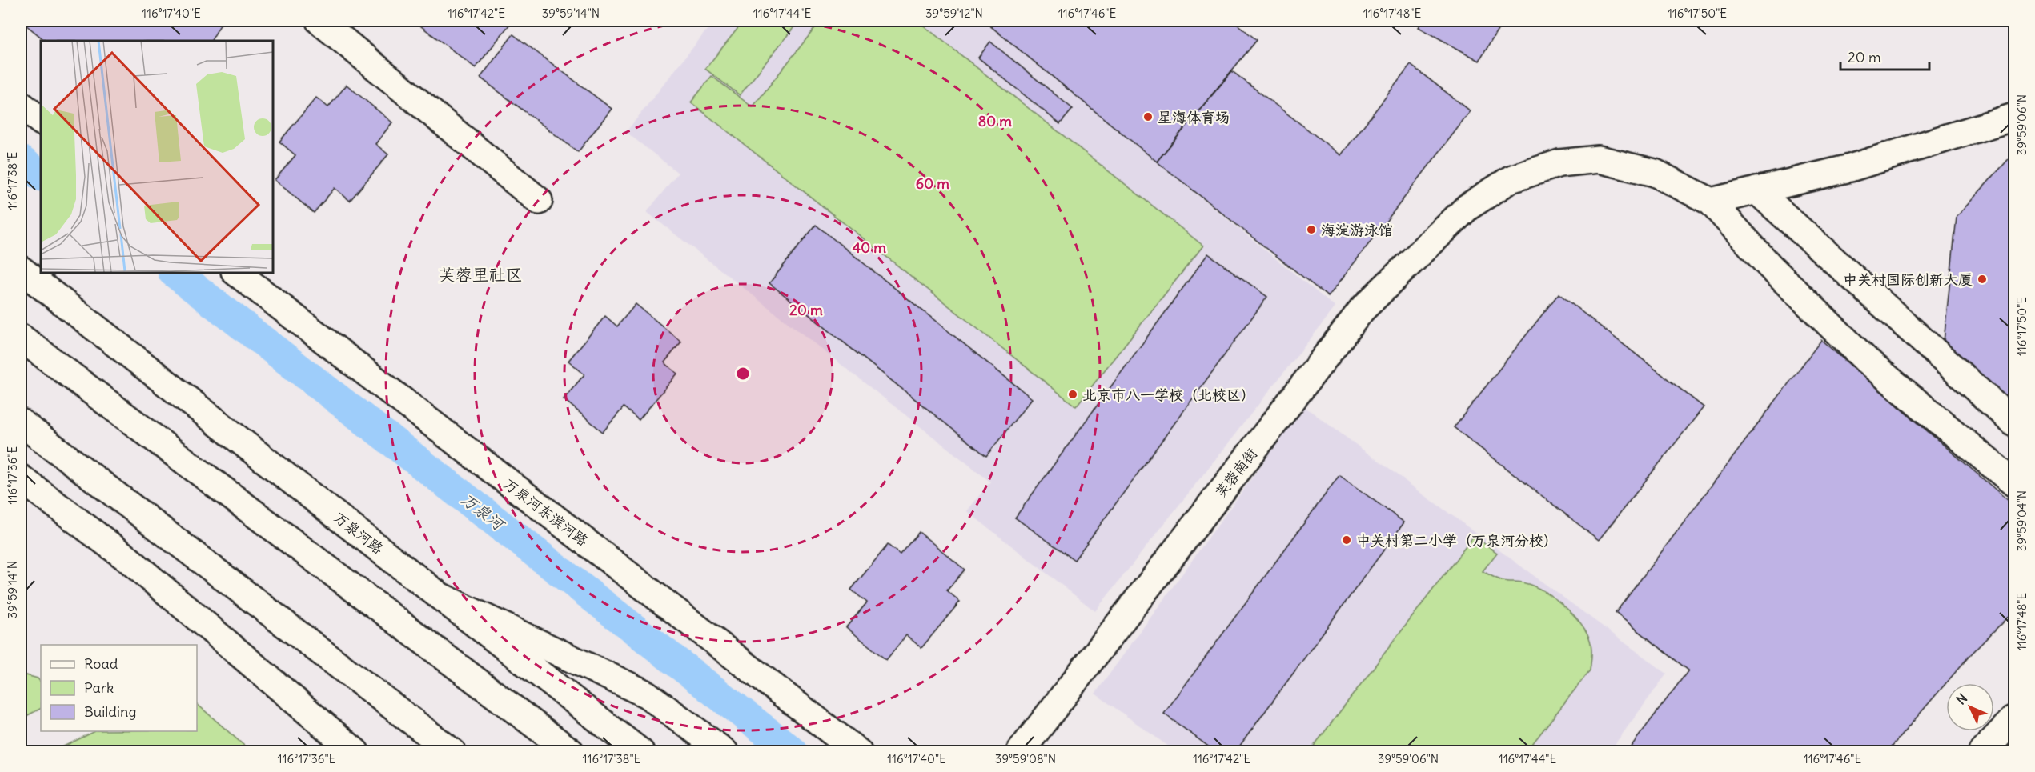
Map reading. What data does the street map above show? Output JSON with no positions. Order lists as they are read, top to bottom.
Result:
{
  "streets": {
    "main road": ["芙蓉南街", "万泉河东滨河路", "万泉河路"]
  },
  "districts": ["芙蓉里社区"],
  "water": ["万泉河"],
  "places": [
    "星海体育场",
    "海淀游泳馆",
    "中关村国际创新大厦",
    "北京市八一学校（北校区）",
    "中关村第二小学（万泉河分校）"
  ],
  "legend": ["Road", "Park", "Building"],
  "scale_bar": "20 m",
  "north": "top left",
  "coordinates": [
    "116°17'40\"E",
    "116°17'42\"E",
    "39°59'14\"N",
    "116°17'44\"E",
    "39°59'12\"N",
    "116°17'46\"E",
    "116°17'48\"E",
    "116°17'50\"E",
    "39°59'06\"N",
    "116°17'38\"E",
    "116°17'36\"E",
    "39°59'04\"N",
    "39°59'08\"N"
  ],
  "rings": [
    "80 m",
    "60 m",
    "40 m",
    "20 m"
  ]
}
